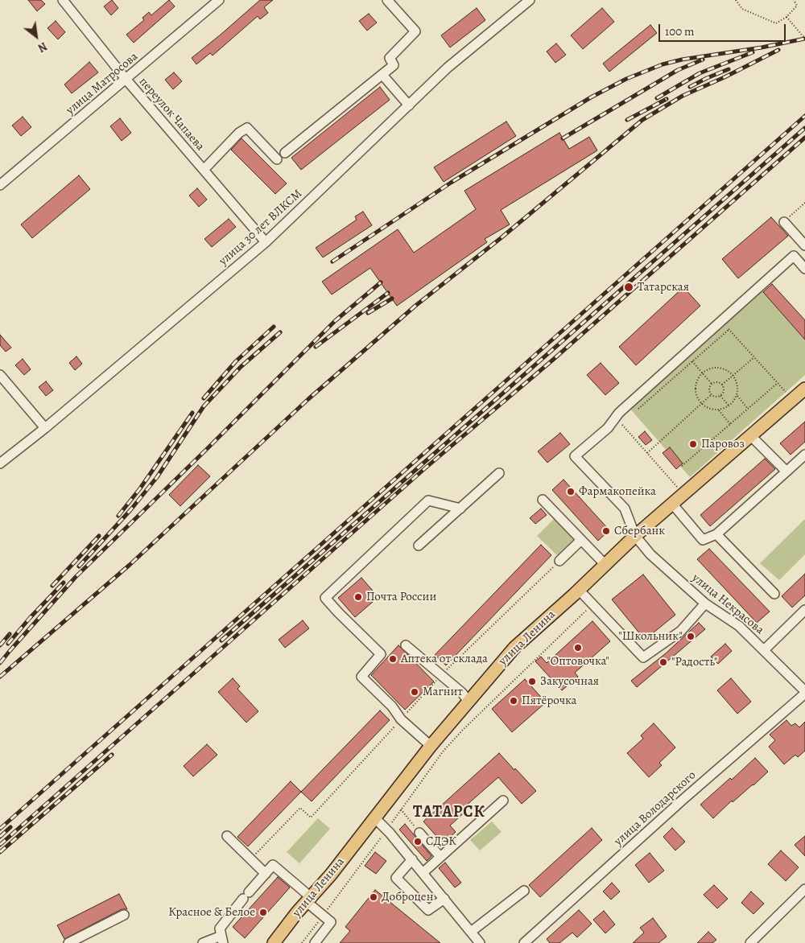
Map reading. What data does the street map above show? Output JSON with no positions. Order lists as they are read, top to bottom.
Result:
{
  "streets": {
    "main road": ["улица Ленина"],
    "street": [
      "улица Матросова",
      "переулок Чапаева",
      "улица 30 лет ВЛКСМ",
      "улица Некрасова",
      "улица Володарского"
    ]
  },
  "crossings": [
    ["улица Матросова", "переулок Чапаева"],
    ["переулок Чапаева", "улица 30 лет ВЛКСМ"],
    ["улица Некрасова", "улица Ленина"],
    ["улица Некрасова", "улица Володарского"]
  ],
  "districts": ["ТАТАРСК"],
  "places": [
    "Татарская",
    "Паровоз",
    "Фармакопейка",
    "Сбербанк",
    "Почта России",
    "\"Школьник\"",
    "\"Оптовочка\"",
    "Аптека от склада",
    "\"Радость\"",
    "Закусочная",
    "Магнит",
    "Пятёрочка",
    "СДЭК",
    "Доброцен",
    "Красное & Белое"
  ],
  "scale_bar": "100 m",
  "north": "bottom right"
}
